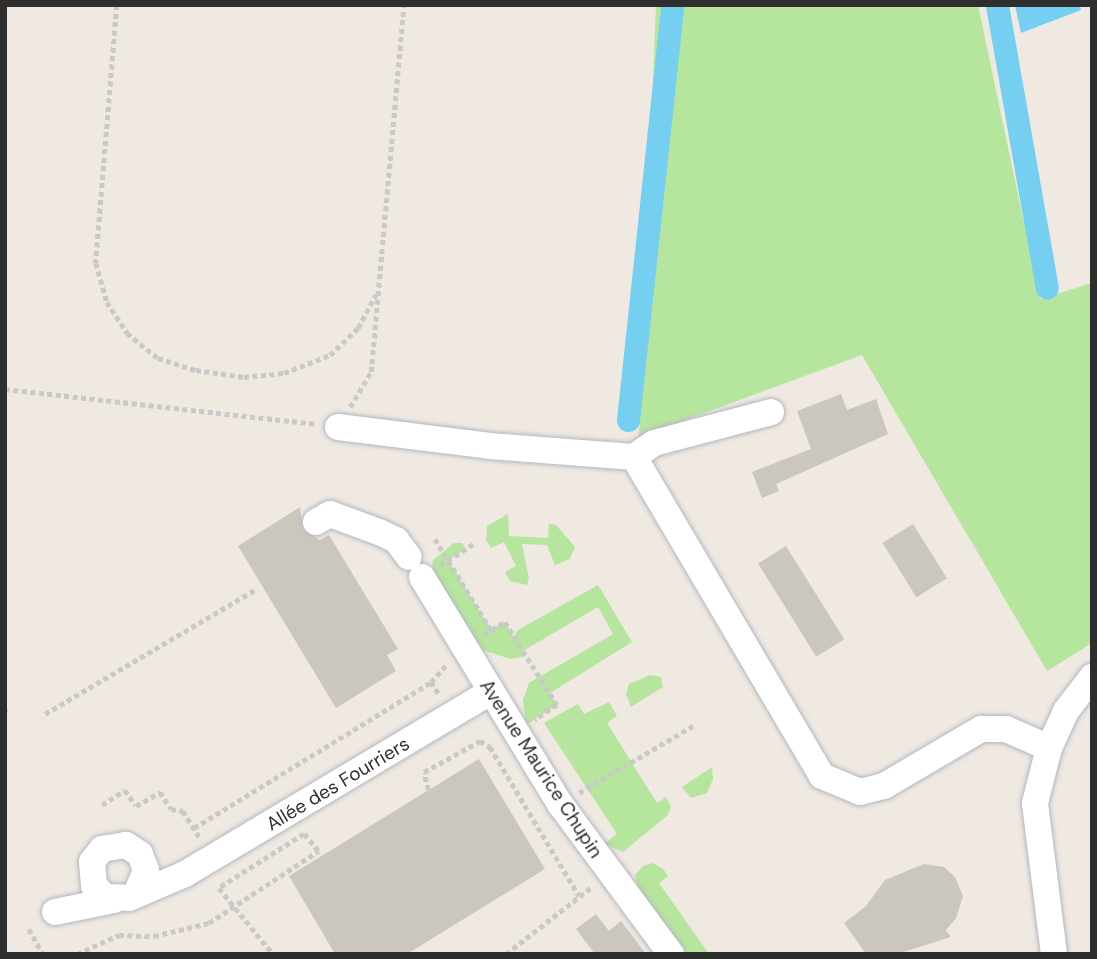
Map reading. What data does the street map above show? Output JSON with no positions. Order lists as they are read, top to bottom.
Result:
{
  "streets": {
    "street": ["Avenue Maurice Chupin", "Allée des Fourriers"]
  },
  "crossings": [
    ["Avenue Maurice Chupin", "Allée des Fourriers"]
  ]
}
